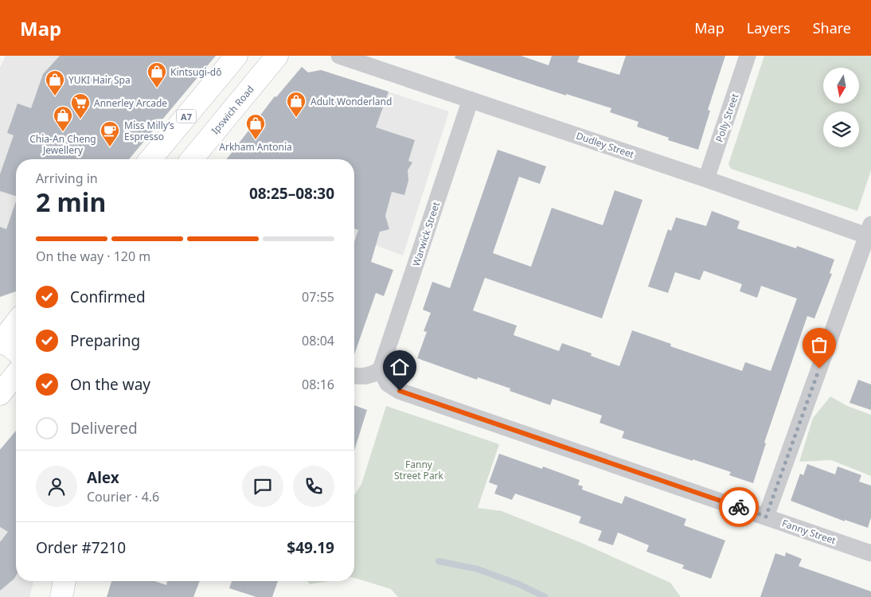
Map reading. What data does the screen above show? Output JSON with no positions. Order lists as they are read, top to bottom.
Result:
{
  "streets": {
    "main road": ["Ipswich Road", "A7"],
    "street": [
      "Polly Street",
      "Dudley Street",
      "Warwick Street",
      "Fanny Street"
    ]
  },
  "crossings": [
    ["Polly Street", "Dudley Street"],
    ["Dudley Street", "Warwick Street"],
    ["Warwick Street", "Fanny Street"]
  ],
  "parks": ["Fanny Street Park"],
  "places": {
    "shop": [
      "Kintsugi-dō",
      "YUKI Hair Spa",
      "Adult Wonderland",
      "Chia-An Cheng Jewellery",
      "Arkham Antonia"
    ],
    "supermarket": ["Annerley Arcade"],
    "cafe": ["Miss Milly’s Espresso"]
  },
  "north": "bottom",
  "page": {
    "header": "Map",
    "nav": ["Map", "Layers", "Share"],
    "heading": ["2 min", "Arriving in", "08:25–08:30"],
    "panel": [
      "Alex",
      "Courier · 4.6",
      "Order #7210",
      "$49.19"
    ],
    "bar": "On the way · 120 m",
    "list": [
      ["Confirmed", "07:55"],
      ["Preparing", "08:04"],
      ["On the way", "08:16"],
      "Delivered"
    ]
  }
}
